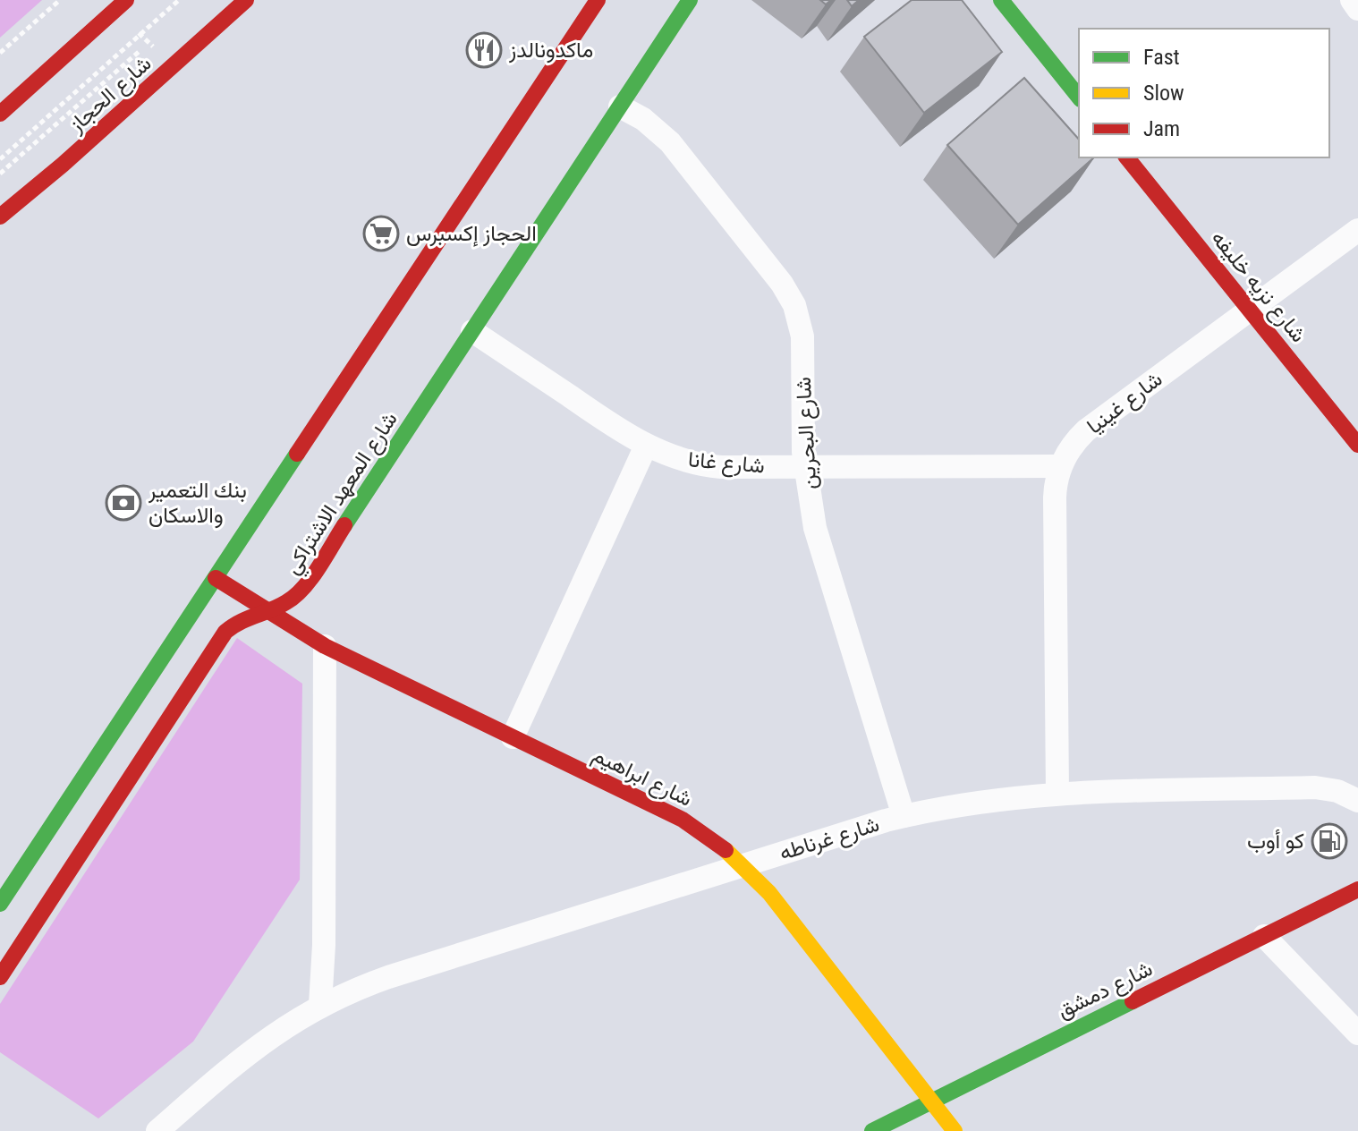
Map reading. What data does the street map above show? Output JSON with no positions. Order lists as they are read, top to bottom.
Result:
{
  "streets": {
    "street": [
      "شارع الحجاز",
      "شارع نزيه خليفه",
      "شارع غينيا",
      "شارع البحرين",
      "شارع غانا",
      "شارع المعهد الاشتراكي",
      "شارع ابراهيم",
      "شارع غرناطه",
      "شارع دمشق"
    ]
  },
  "crossings": [
    ["شارع نزيه خليفه", "شارع غينيا"],
    ["شارع غينيا", "شارع غانا"],
    ["شارع غينيا", "شارع غرناطه"],
    ["شارع البحرين", "شارع غانا"],
    ["شارع البحرين", "شارع المعهد الاشتراكي"],
    ["شارع البحرين", "شارع غرناطه"],
    ["شارع غانا", "شارع المعهد الاشتراكي"],
    ["شارع المعهد الاشتراكي", "شارع ابراهيم"],
    ["شارع ابراهيم", "شارع غرناطه"],
    ["شارع ابراهيم", "شارع دمشق"]
  ],
  "places": {
    "restaurant": ["ماكدونالدز"],
    "supermarket": ["الحجاز إكسبرس"],
    "bank": ["بنك التعمير والاسكان"],
    "fuel station": ["كو أوب"]
  },
  "legend": ["Fast", "Slow", "Jam"]
}
